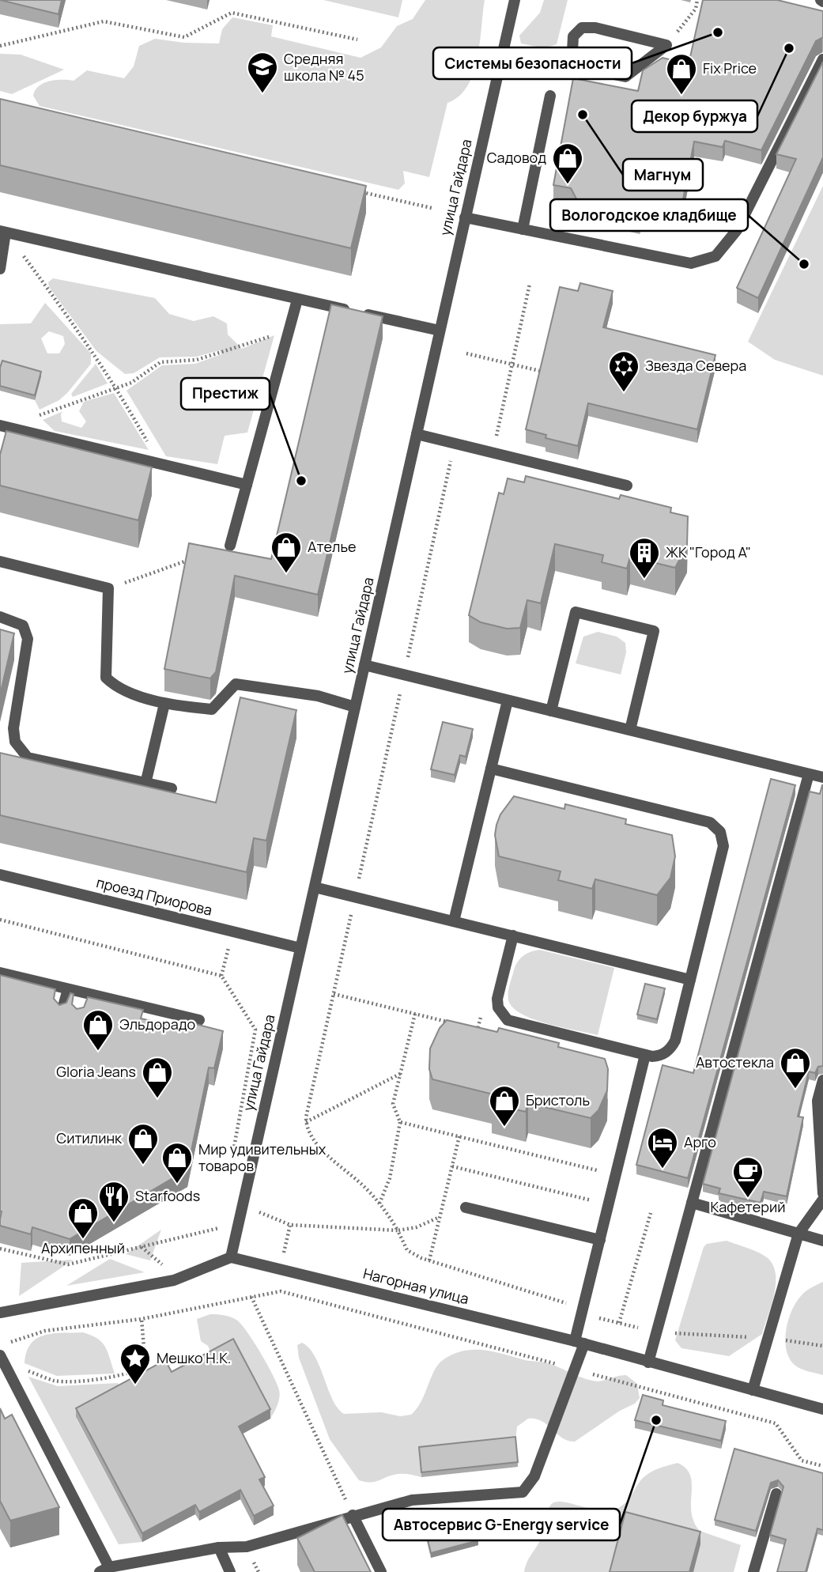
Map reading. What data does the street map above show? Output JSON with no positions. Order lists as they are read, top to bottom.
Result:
{
  "streets": {
    "street": ["улица Гайдара", "проезд Приорова", "Нагорная улица"]
  },
  "crossings": [
    ["улица Гайдара", "проезд Приорова"],
    ["улица Гайдара", "Нагорная улица"]
  ],
  "places": {
    "other": [
      "Системы безопасности",
      "Декор буржуа",
      "Магнум",
      "Вологодское кладбище",
      "Престиж",
      "Автосервис G-Energy service"
    ],
    "school or university": ["Средняя школа № 45"],
    "shop": [
      "Fix Price",
      "Садовод",
      "Ателье",
      "Эльдорадо",
      "Автостекла",
      "Gloria Jeans",
      "Бристоль",
      "Ситилинк",
      "Мир удивительных товаров",
      "Архипенный"
    ],
    "synagogue": ["Звезда Севера"],
    "building": ["ЖК \"Город А\""],
    "hotel": ["Арго"],
    "cafe": ["Кафетерий"],
    "restaurant": ["Starfoods"],
    "place": ["Мешко Н.К."]
  }
}
